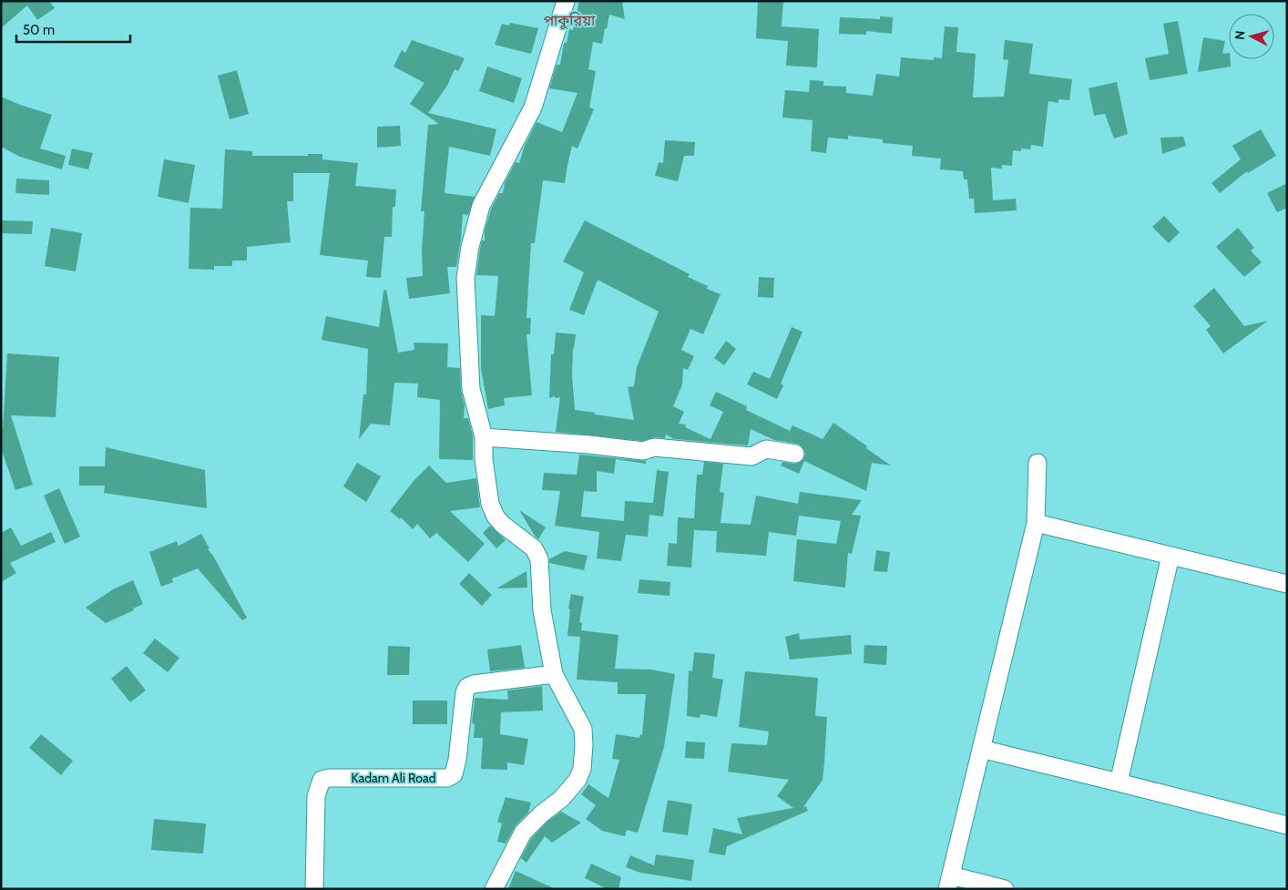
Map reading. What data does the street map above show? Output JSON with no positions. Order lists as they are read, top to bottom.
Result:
{
  "streets": {
    "street": ["Kadam Ali Road"]
  },
  "districts": ["পাকুরিয়া"],
  "scale_bar": "50 m",
  "north": "left"
}
